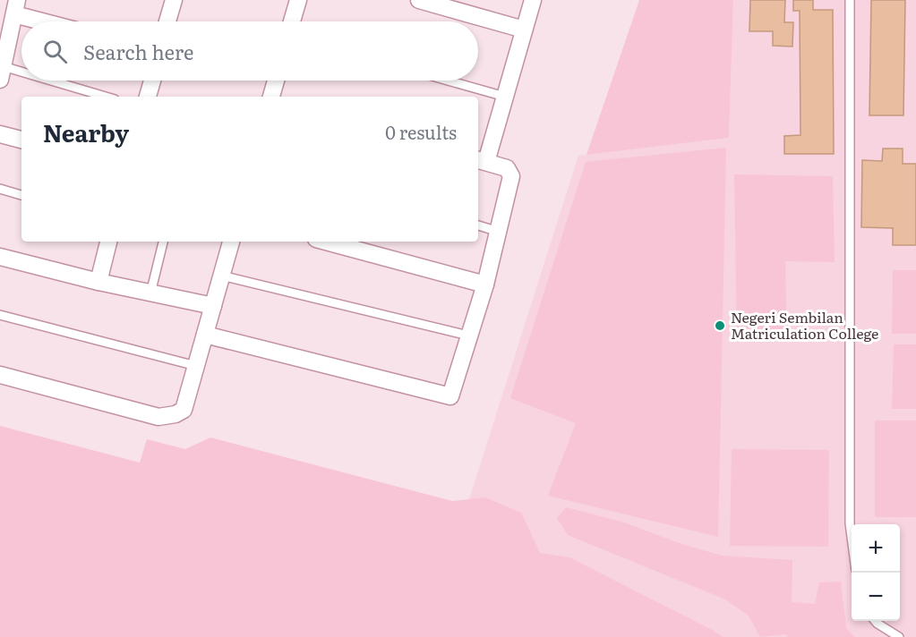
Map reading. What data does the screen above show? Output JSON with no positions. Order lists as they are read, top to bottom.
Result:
{
  "places": ["Negeri Sembilan Matriculation College"],
  "page": {
    "search": "Search here",
    "heading": ["Nearby", "0 results"],
    "map_buttons": ["+", "−"]
  }
}
